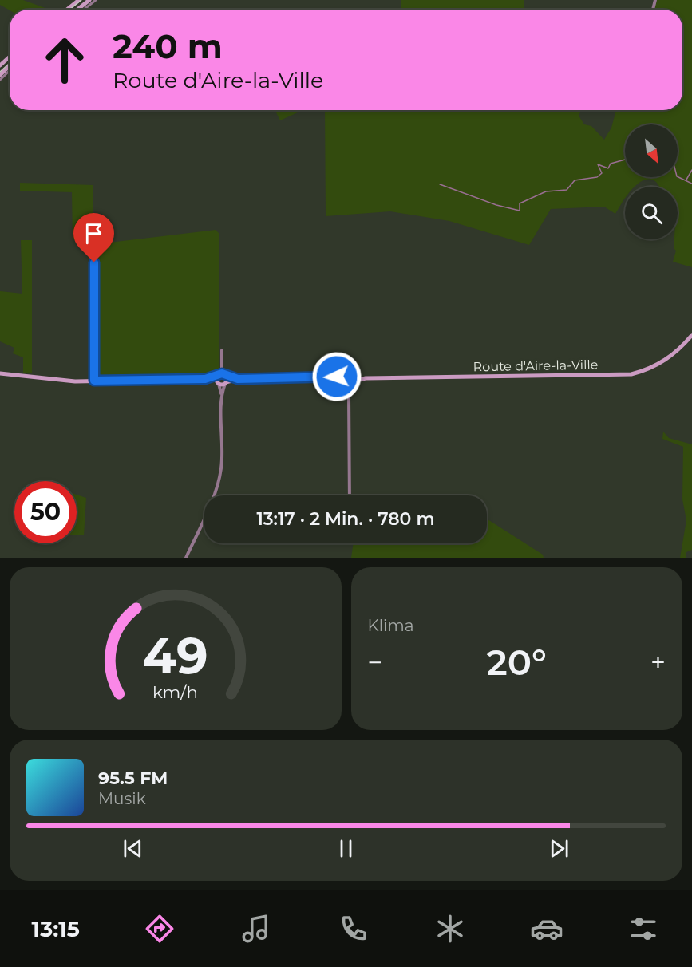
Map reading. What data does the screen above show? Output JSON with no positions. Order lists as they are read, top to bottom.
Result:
{
  "streets": {
    "main road": ["Route d'Aire-la-Ville"]
  },
  "north": "bottom right",
  "page": {
    "turn": ["240 m", "Route d'Aire-la-Ville"],
    "limit": "50",
    "trip": "13:17 · 2 Min. · 780 m",
    "tile": "Klima",
    "heat": ["−", "20°", "+"],
    "song": ["95.5 FM", "Musik"],
    "tabs": "13:15",
    "gauge": ["49", "km/h"]
  }
}
